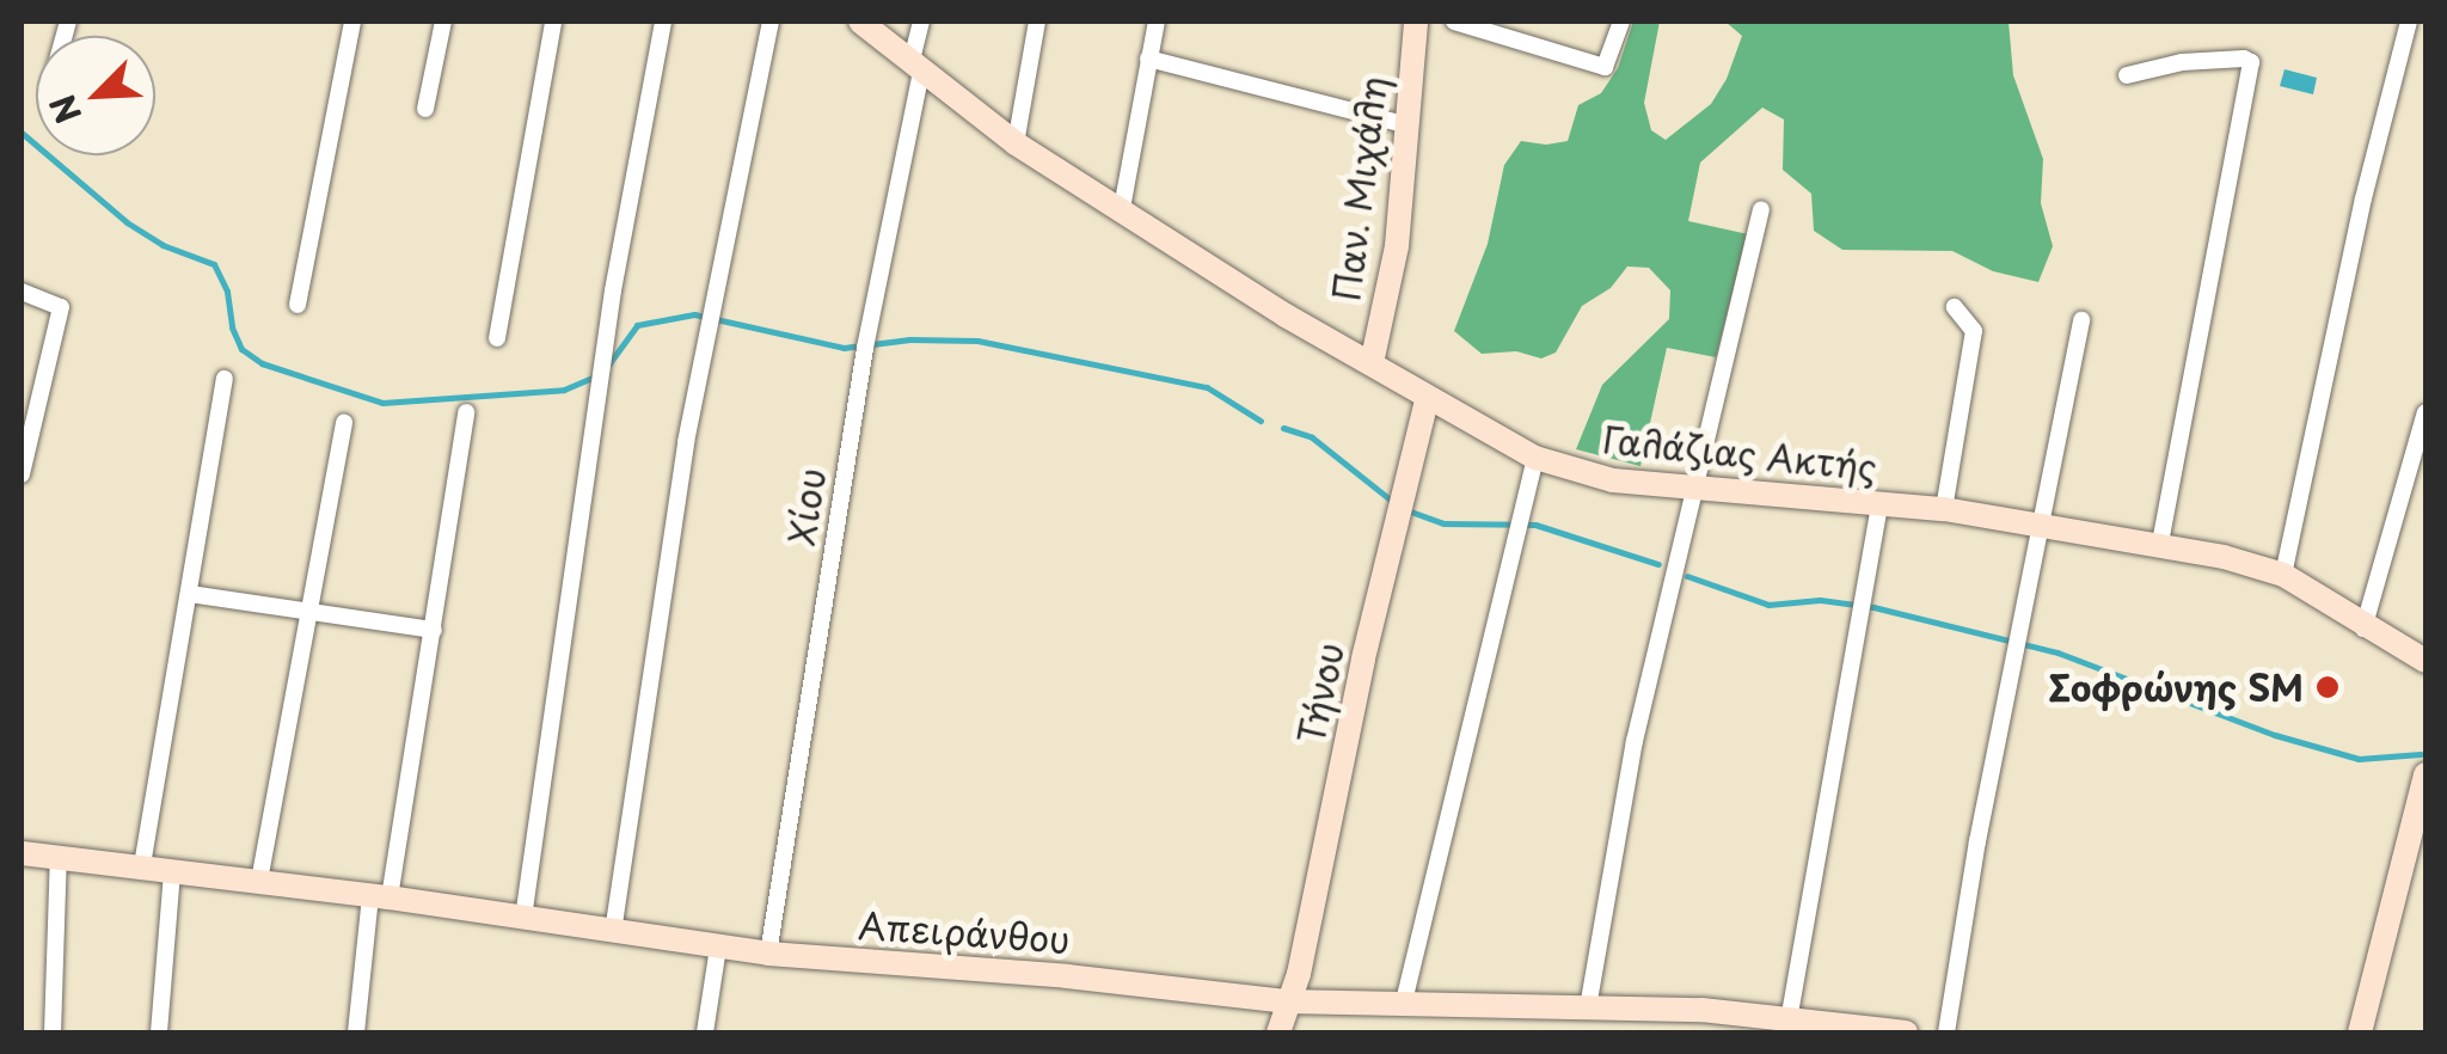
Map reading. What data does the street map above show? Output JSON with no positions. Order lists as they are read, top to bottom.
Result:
{
  "streets": {
    "street": [
      "Παν. Μιχάλη",
      "Γαλάζιας Ακτής",
      "Χίου",
      "Τήνου",
      "Απειράνθου"
    ]
  },
  "crossings": [
    ["Παν. Μιχάλη", "Γαλάζιας Ακτής"],
    ["Γαλάζιας Ακτής", "Χίου"],
    ["Γαλάζιας Ακτής", "Τήνου"],
    ["Χίου", "Απειράνθου"],
    ["Τήνου", "Απειράνθου"]
  ],
  "places": ["Σοφρώνης SM"],
  "north": "bottom left"
}
